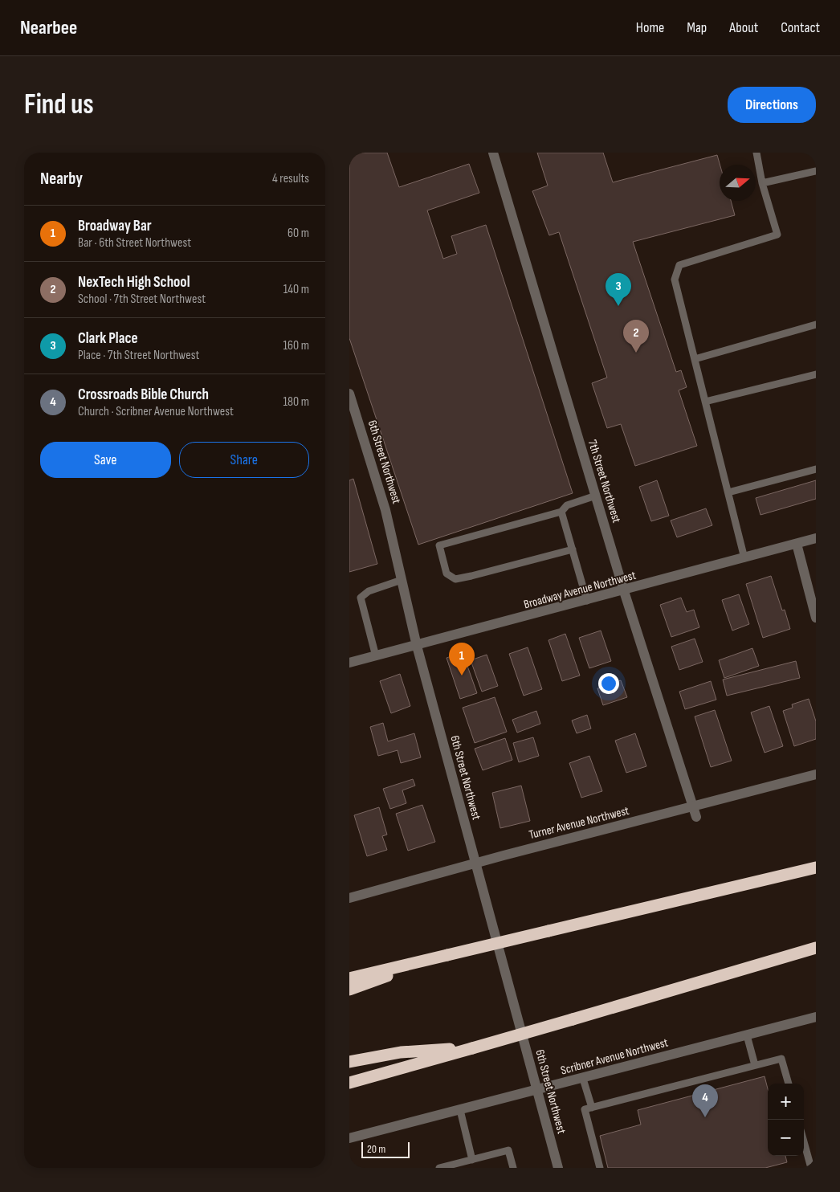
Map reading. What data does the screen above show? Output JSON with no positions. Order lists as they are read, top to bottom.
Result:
{
  "streets": {
    "street": [
      "6th Street Northwest",
      "7th Street Northwest",
      "Broadway Avenue Northwest",
      "Turner Avenue Northwest",
      "Scribner Avenue Northwest"
    ]
  },
  "crossings": [
    ["6th Street Northwest", "Broadway Avenue Northwest"],
    ["6th Street Northwest", "Turner Avenue Northwest"],
    ["6th Street Northwest", "Scribner Avenue Northwest"],
    ["7th Street Northwest", "Broadway Avenue Northwest"],
    ["7th Street Northwest", "Turner Avenue Northwest"]
  ],
  "scale_bar": "20 m",
  "north": "right",
  "page": {
    "header": "Nearbee",
    "nav": [
      "Home",
      "Map",
      "About",
      "Contact"
    ],
    "buttons": [
      "Directions",
      ["Save", "Share"]
    ],
    "title": "Find us",
    "heading": ["Nearby", "4 results"],
    "list": [
      {
        "mark": "1",
        "name": "Broadway Bar",
        "note": "Bar · 6th Street Northwest",
        "value": "60 m"
      },
      {
        "mark": "2",
        "name": "NexTech High School",
        "note": "School · 7th Street Northwest",
        "value": "140 m"
      },
      {
        "mark": "3",
        "name": "Clark Place",
        "note": "Place · 7th Street Northwest",
        "value": "160 m"
      },
      {
        "mark": "4",
        "name": "Crossroads Bible Church",
        "note": "Church · Scribner Avenue Northwest",
        "value": "180 m"
      }
    ],
    "pins": [
      "3",
      "2",
      "1",
      "4"
    ],
    "map_buttons": ["+", "−"],
    "scale": "20 m"
  }
}
